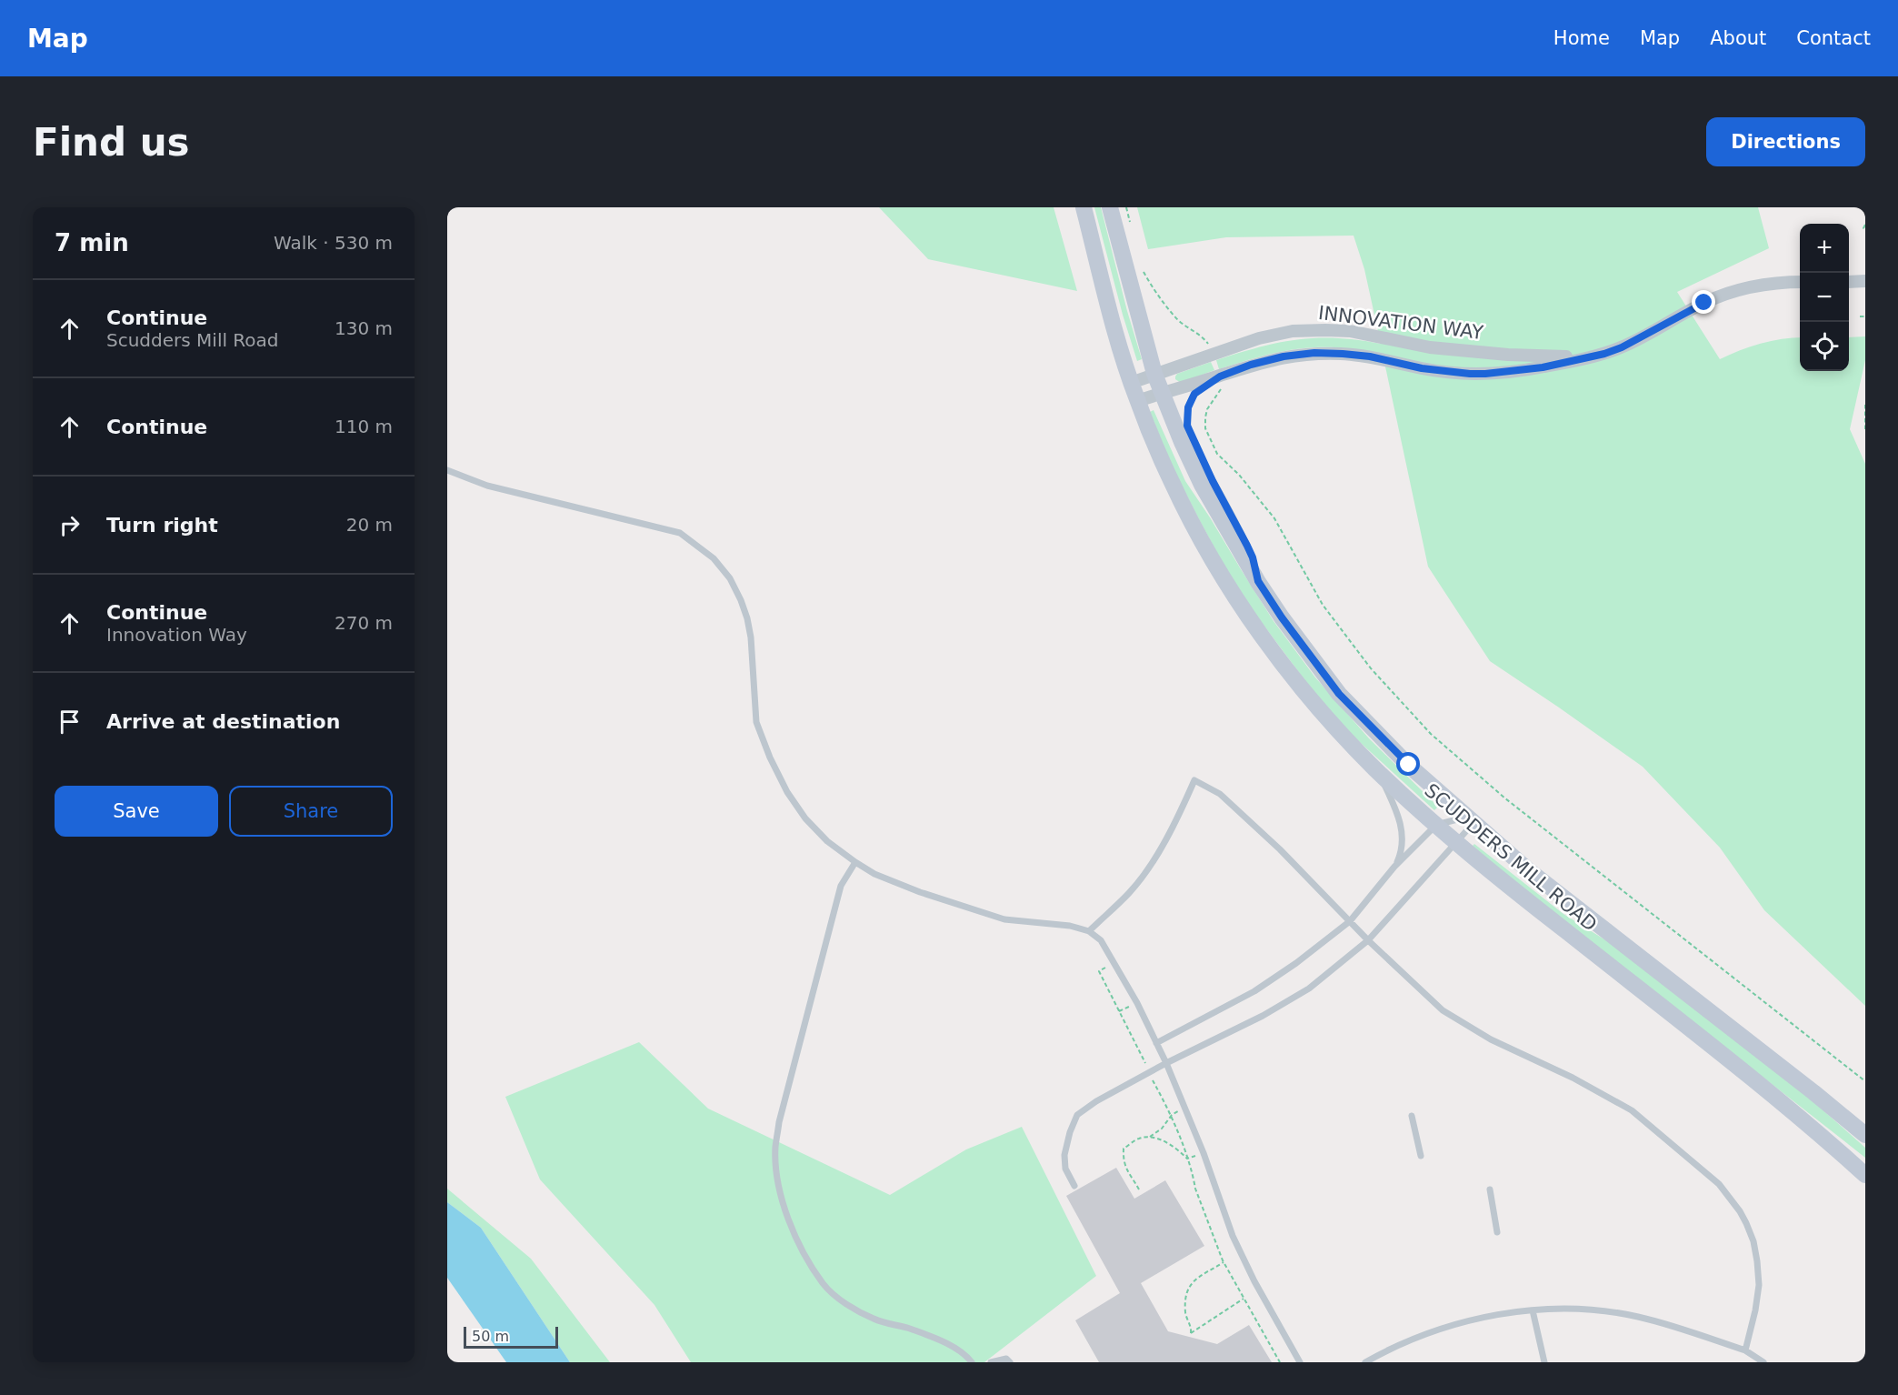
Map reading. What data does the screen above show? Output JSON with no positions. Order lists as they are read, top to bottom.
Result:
{
  "streets": {
    "main road": ["SCUDDERS MILL ROAD"],
    "street": ["INNOVATION WAY"]
  },
  "crossings": [
    ["INNOVATION WAY", "SCUDDERS MILL ROAD"]
  ],
  "scale_bar": "50 m",
  "page": {
    "header": "Map",
    "nav": [
      "Home",
      "Map",
      "About",
      "Contact"
    ],
    "buttons": [
      "Directions",
      ["Save", "Share"]
    ],
    "title": "Find us",
    "heading": ["7 min", "Walk · 530 m"],
    "map_buttons": ["+", "−"],
    "list": [
      ["Continue", "Scudders Mill Road", "130 m"],
      ["Continue", "110 m"],
      ["Turn right", "20 m"],
      ["Continue", "Innovation Way", "270 m"],
      "Arrive at destination"
    ],
    "scale": "50 m"
  }
}
